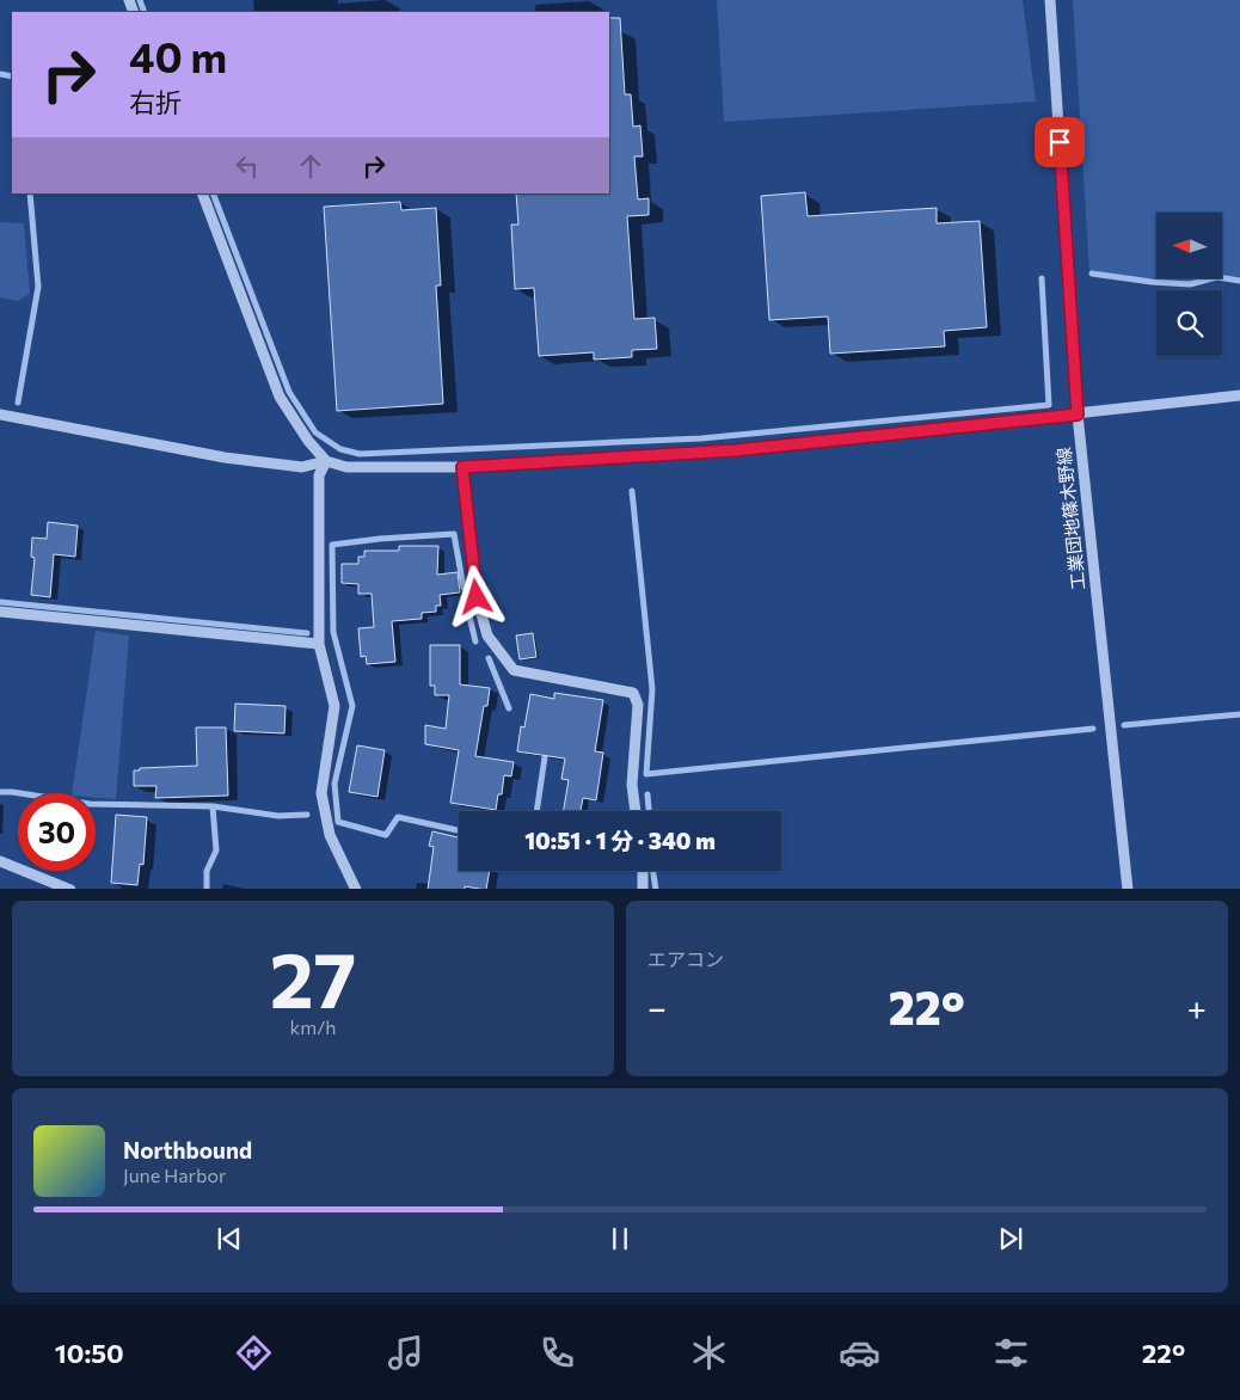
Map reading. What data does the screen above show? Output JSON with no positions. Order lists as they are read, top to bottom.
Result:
{
  "streets": {
    "street": ["工業団地篠木野線"]
  },
  "north": "left",
  "page": {
    "turn": ["40 m", "右折"],
    "limit": "30",
    "trip": "10:51 · 1 分 · 340 m",
    "tile": [
      ["27", "km/h"],
      "エアコン"
    ],
    "heat": ["−", "22°", "+"],
    "song": ["Northbound", "June Harbor"],
    "tabs": ["10:50", "22°"]
  }
}
